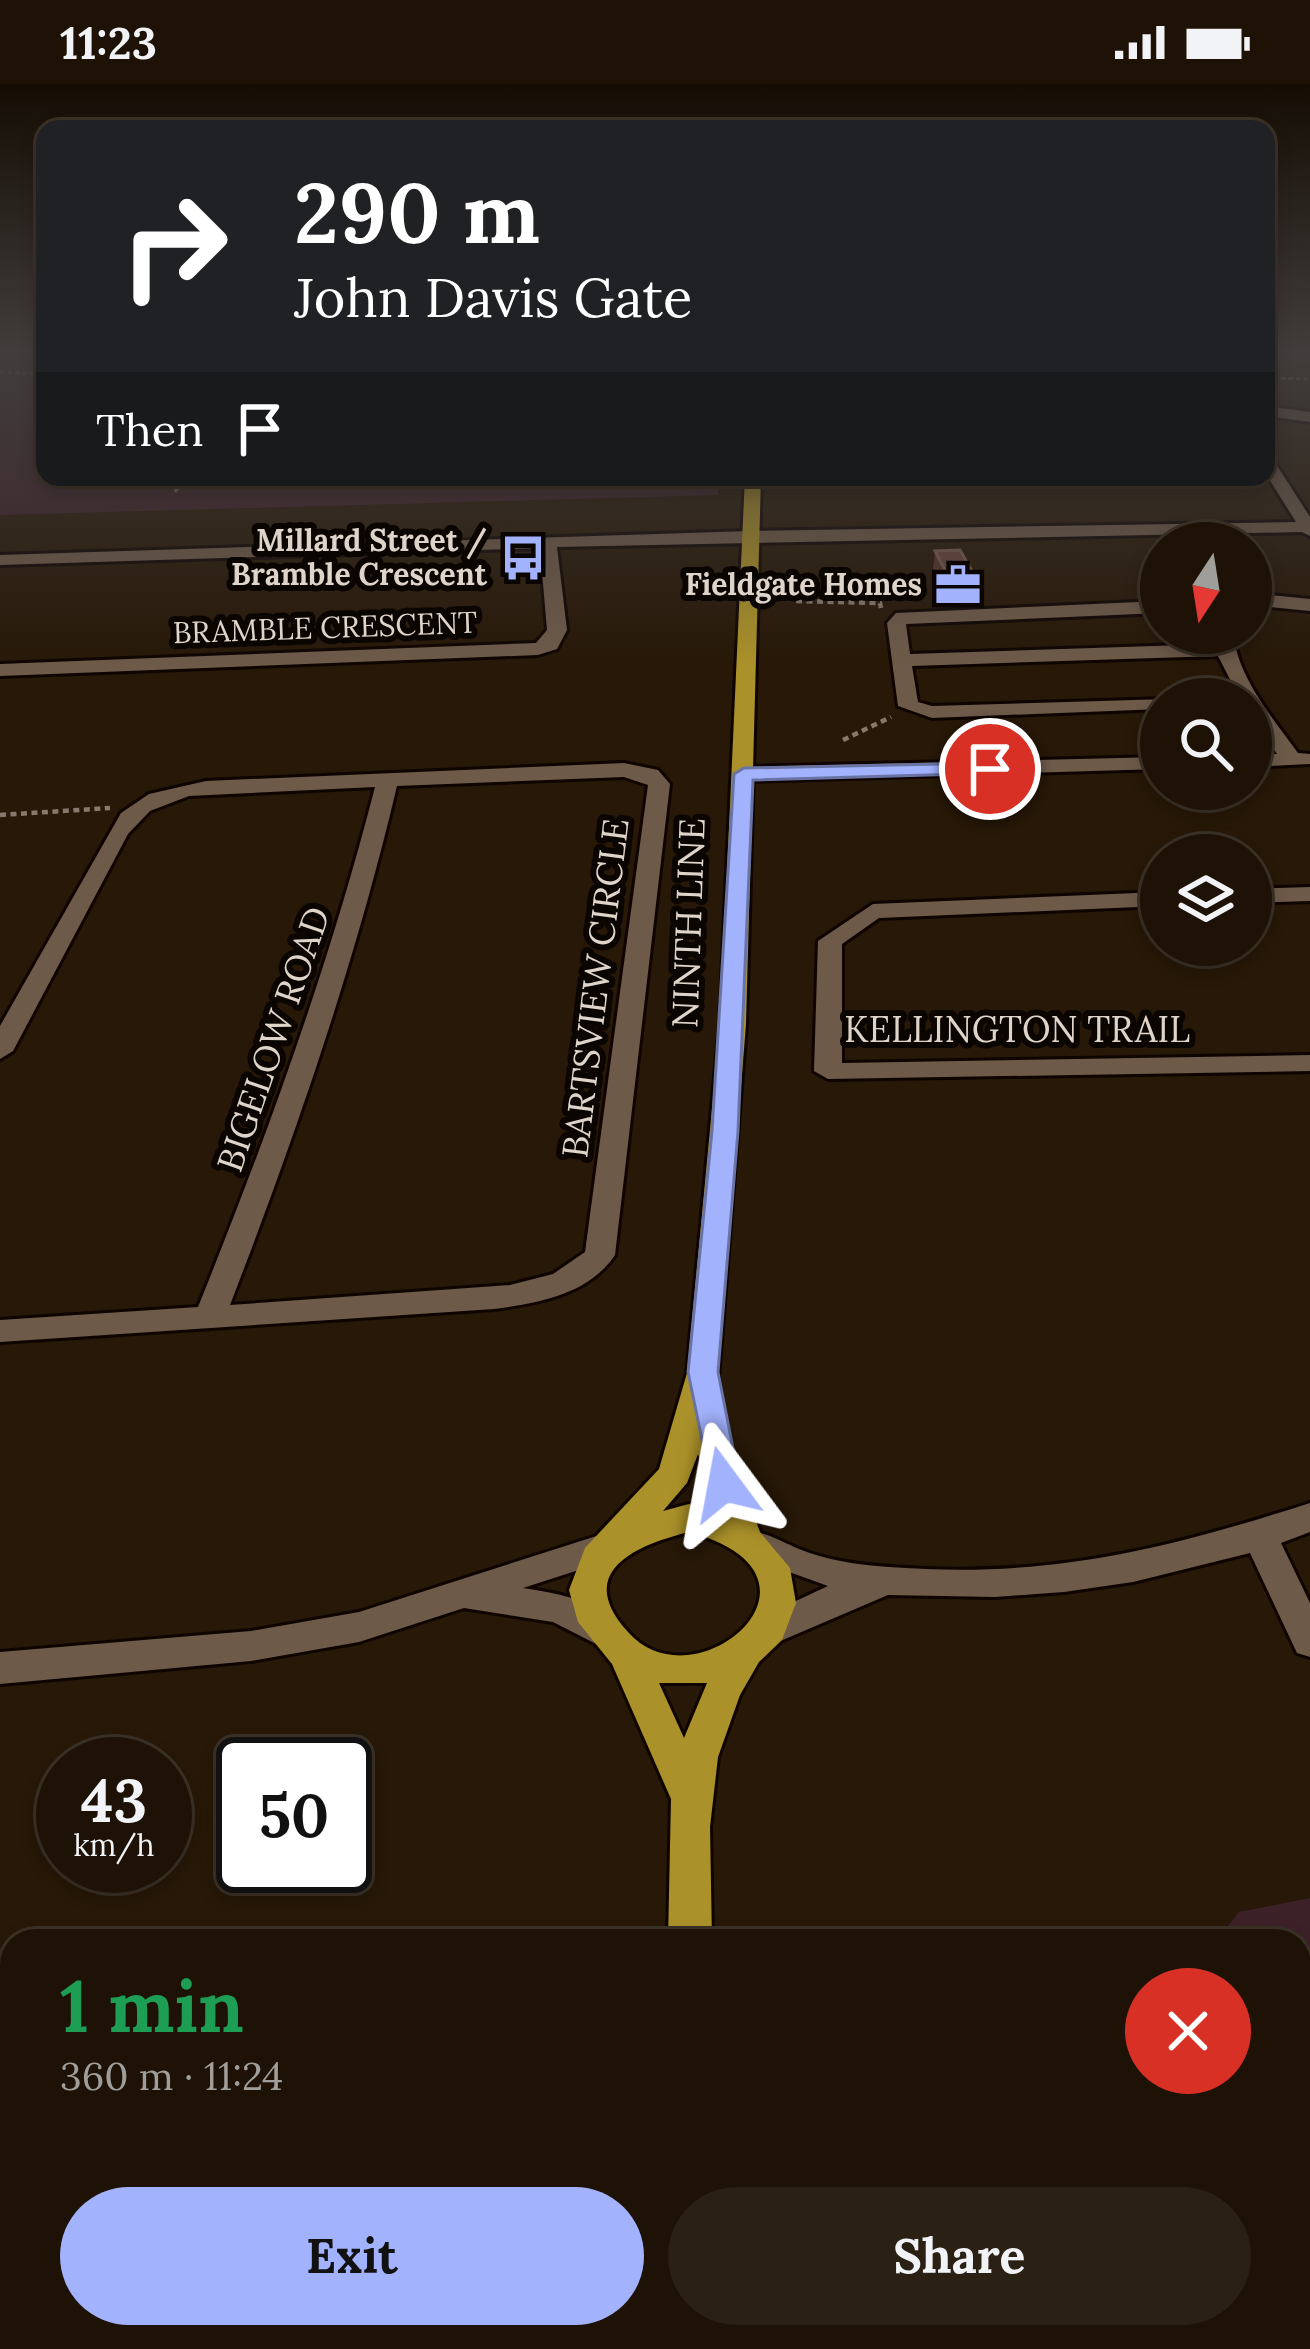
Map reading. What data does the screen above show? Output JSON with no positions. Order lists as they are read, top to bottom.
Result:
{
  "streets": {
    "main road": ["NINTH LINE"],
    "street": [
      "BRAMBLE CRESCENT",
      "BARTSVIEW CIRCLE",
      "KELLINGTON TRAIL",
      "BIGELOW ROAD"
    ]
  },
  "crossings": [
    ["BARTSVIEW CIRCLE", "BIGELOW ROAD"]
  ],
  "places": {
    "bus stop": ["Millard Street / Bramble Crescent"],
    "office": ["Fieldgate Homes"]
  },
  "north": "bottom",
  "page": {
    "status": "11:23",
    "turn": ["290 m", "John Davis Gate"],
    "then": "Then",
    "speed": "43 km/h",
    "limit": "50",
    "heading": ["1 min", "360 m · 11:24"],
    "buttons": ["Exit", "Share"]
  }
}
